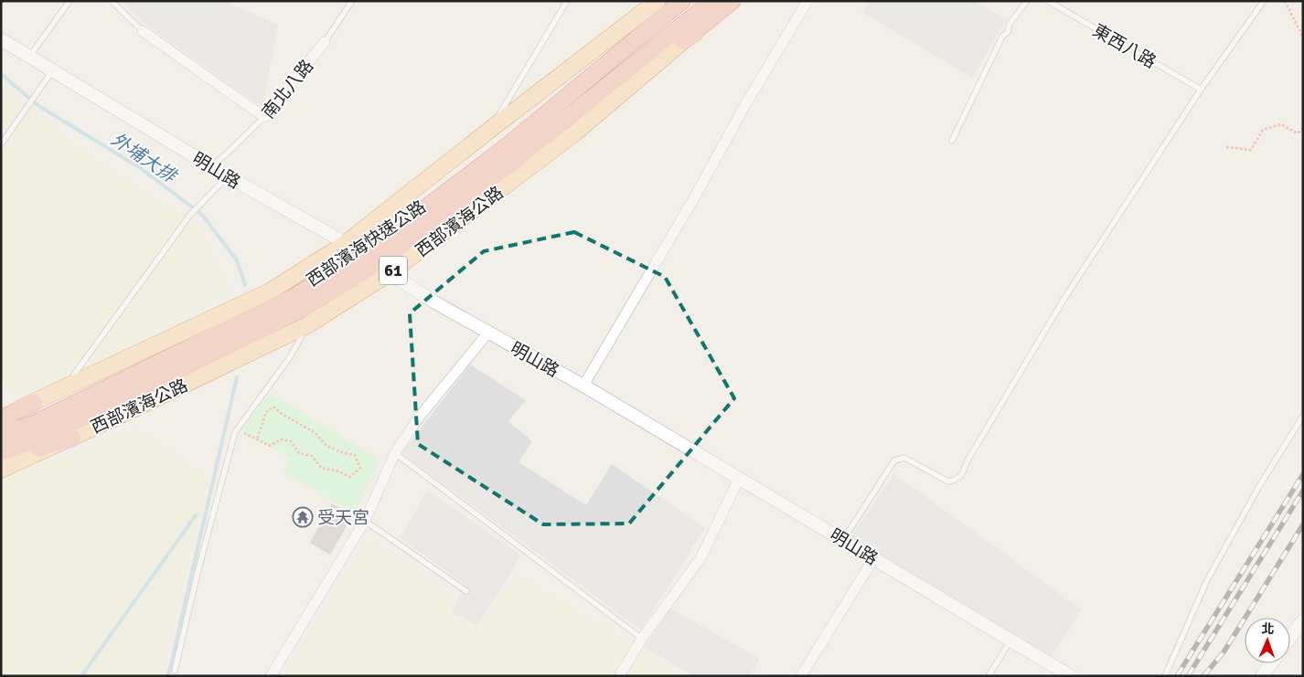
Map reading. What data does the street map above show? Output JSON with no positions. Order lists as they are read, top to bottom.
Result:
{
  "streets": {
    "highway": ["西部濱海快速公路", "61"],
    "main road": ["西部濱海公路"],
    "street": ["南北八路", "明山路"],
    "lane": ["東西八路"]
  },
  "crossings": [
    ["南北八路", "明山路"],
    ["明山路", "西部濱海公路"],
    ["明山路", "西部濱海快速公路"]
  ],
  "water": ["外埔大排"],
  "places": {
    "temple": ["受天宮"]
  },
  "north": "top"
}
